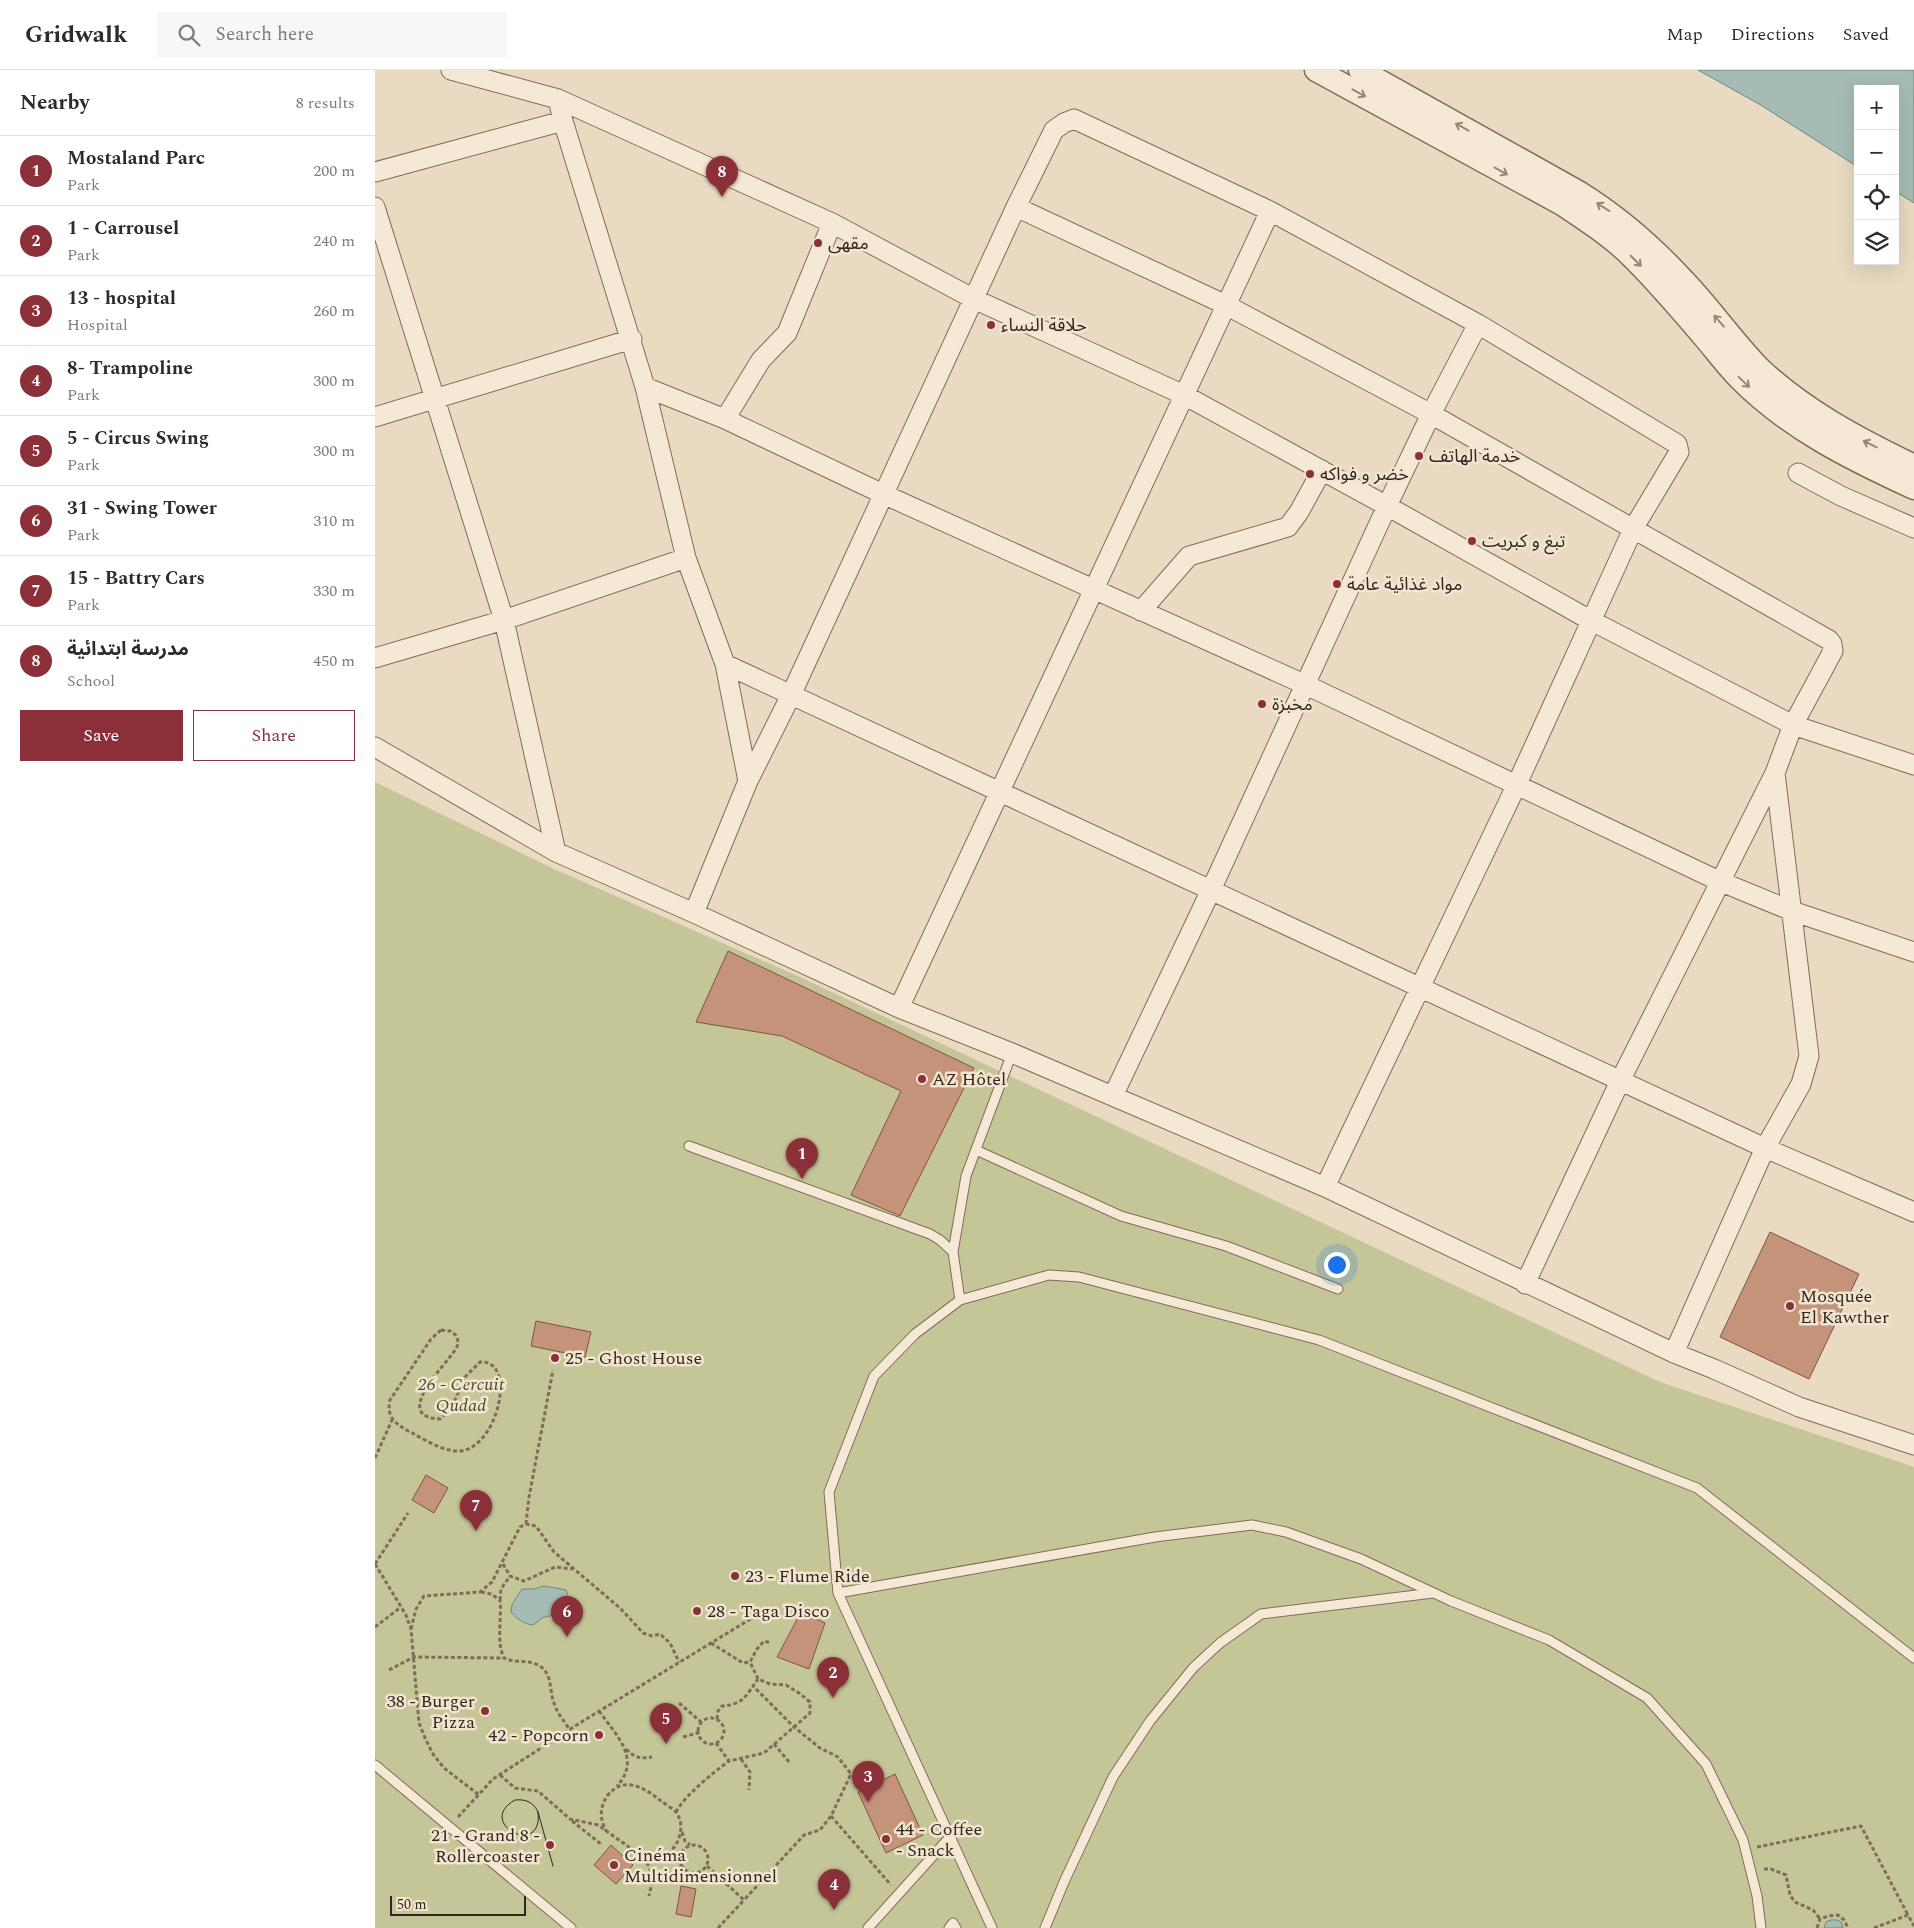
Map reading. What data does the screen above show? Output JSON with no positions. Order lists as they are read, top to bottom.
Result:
{
  "parks": ["26 - Cercuit Qudad"],
  "places": [
    "مقهى",
    "حلاقة النساء",
    "خدمة الهاتف",
    "خضر و فواكه",
    "تبغ و كبريت",
    "مواد غذائية عامة",
    "مخبزة",
    "AZ Hôtel",
    "Mosquée El Kawther",
    "25 - Ghost House",
    "23 - Flume Ride",
    "28 - Taga Disco",
    "38 - Burger Pizza",
    "42 - Popcorn",
    "44 - Coffee - Snack",
    "21 - Grand 8 - Rollercoaster",
    "Cinéma Multidimensionnel"
  ],
  "scale_bar": "50 m",
  "page": {
    "header": "Gridwalk",
    "search": "Search here",
    "nav": ["Map", "Directions", "Saved"],
    "heading": ["Nearby", "8 results"],
    "map_buttons": ["+", "−"],
    "list": [
      {
        "mark": "1",
        "name": "Mostaland Parc",
        "note": "Park",
        "value": "200 m"
      },
      {
        "mark": "2",
        "name": "1 - Carrousel",
        "note": "Park",
        "value": "240 m"
      },
      {
        "mark": "3",
        "name": "13 - hospital",
        "note": "Hospital",
        "value": "260 m"
      },
      {
        "mark": "4",
        "name": "8- Trampoline",
        "note": "Park",
        "value": "300 m"
      },
      {
        "mark": "5",
        "name": "5 - Circus Swing",
        "note": "Park",
        "value": "300 m"
      },
      {
        "mark": "6",
        "name": "31 - Swing Tower",
        "note": "Park",
        "value": "310 m"
      },
      {
        "mark": "7",
        "name": "15 - Battry Cars",
        "note": "Park",
        "value": "330 m"
      },
      {
        "mark": "8",
        "name": "مدرسة ابتدائية",
        "note": "School",
        "value": "450 m"
      }
    ],
    "pins": [
      "8",
      "1",
      "7",
      "6",
      "2",
      "5",
      "3",
      "4"
    ],
    "buttons": ["Save", "Share"],
    "scale": "50 m"
  }
}
